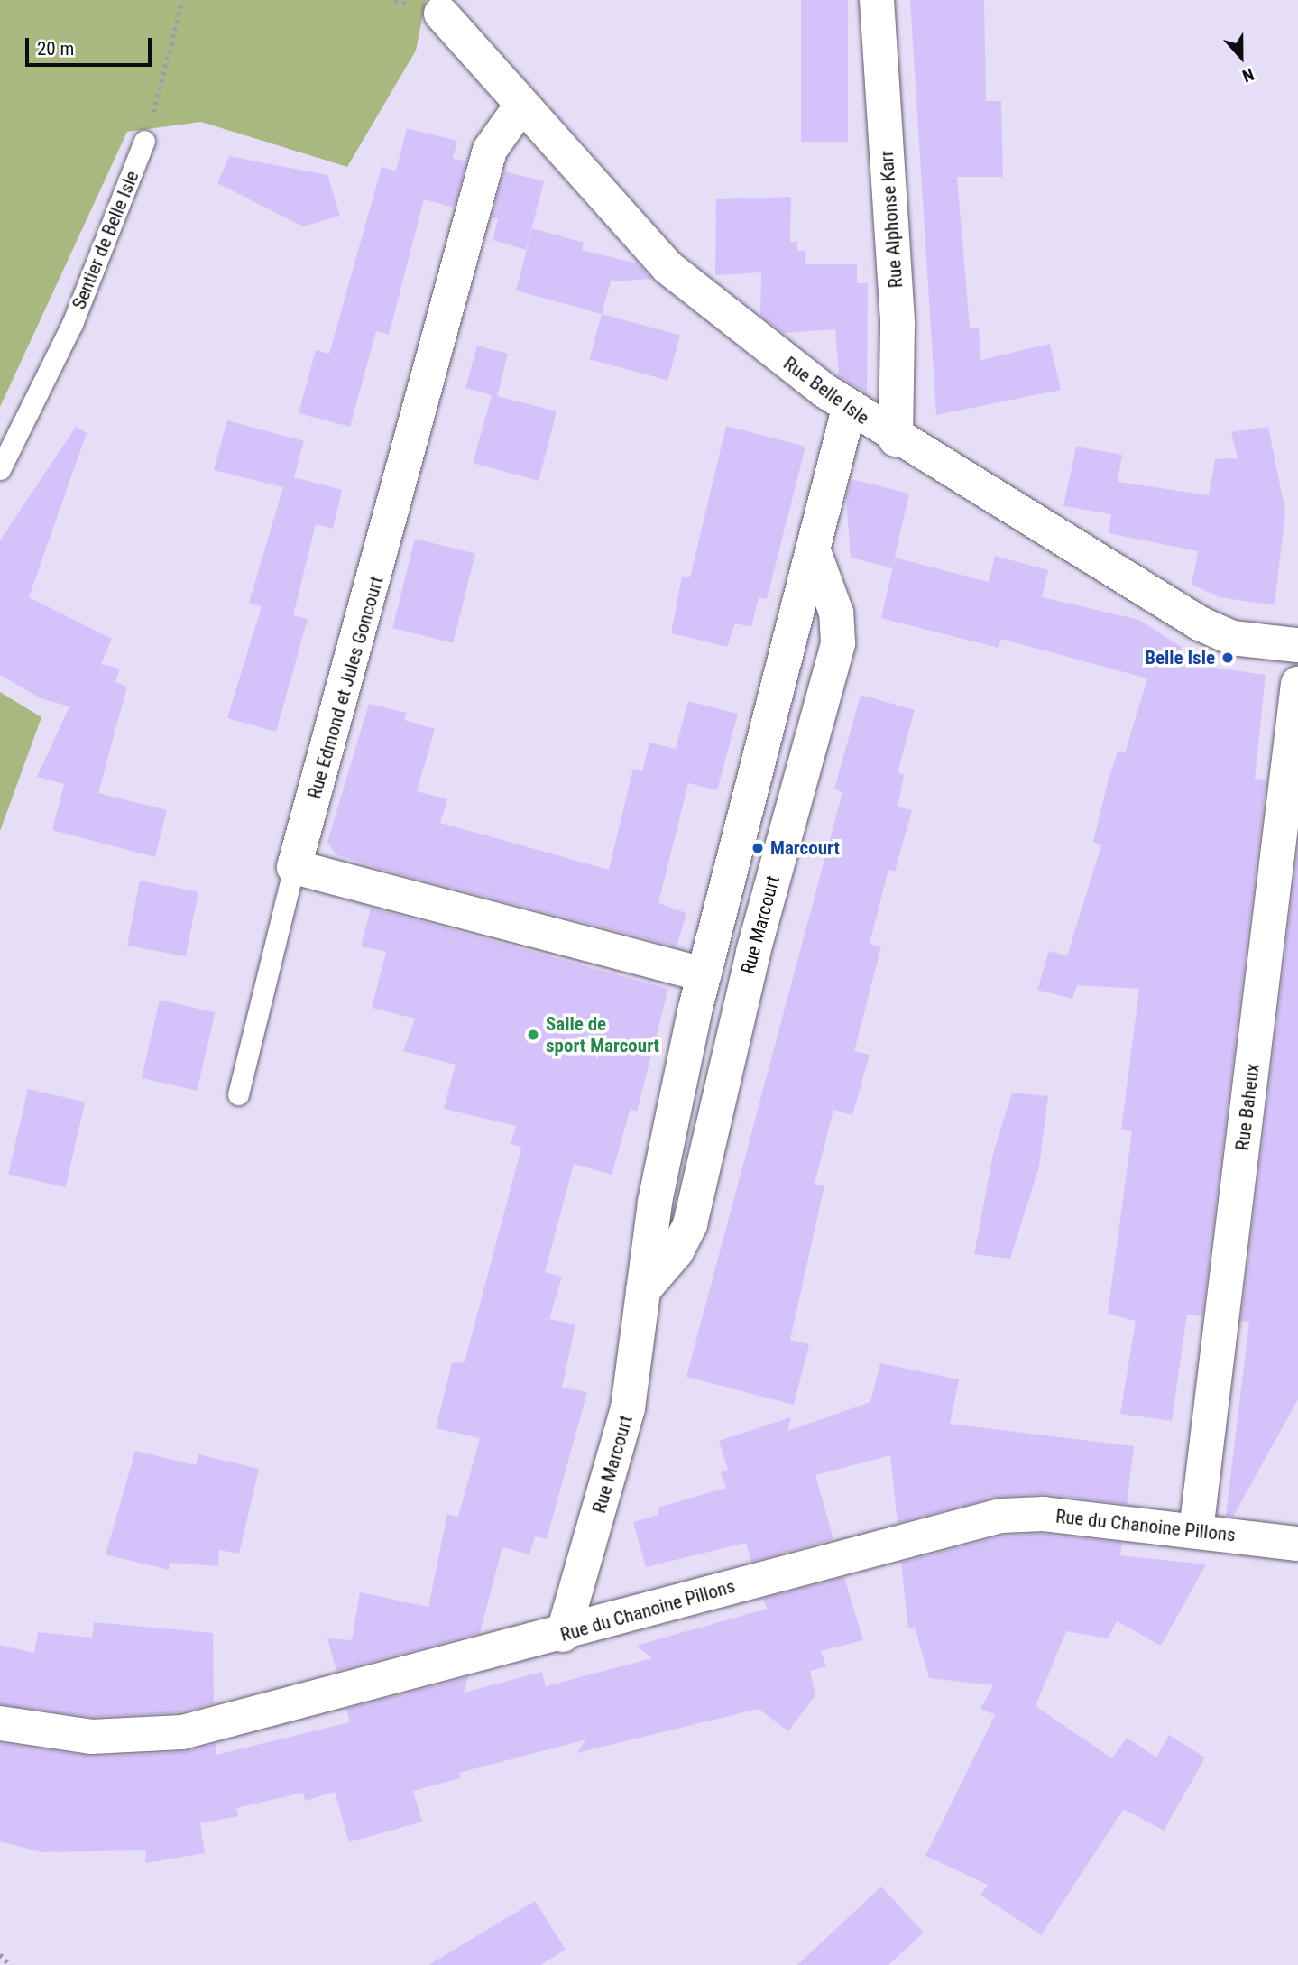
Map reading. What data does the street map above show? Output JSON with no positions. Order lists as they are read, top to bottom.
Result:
{
  "streets": {
    "street": [
      "Rue Alphonse Karr",
      "Rue Belle Isle",
      "Rue Edmond et Jules Goncourt",
      "Rue Marcourt",
      "Rue Baheux",
      "Rue du Chanoine Pillons"
    ],
    "lane": ["Sentier de Belle Isle"]
  },
  "crossings": [
    ["Rue Alphonse Karr", "Rue Belle Isle"],
    ["Rue Belle Isle", "Rue Edmond et Jules Goncourt"],
    ["Rue Belle Isle", "Rue Marcourt"],
    ["Rue Marcourt", "Rue du Chanoine Pillons"],
    ["Rue Baheux", "Rue du Chanoine Pillons"]
  ],
  "places": ["Belle Isle", "Marcourt", "Salle de sport Marcourt"],
  "scale_bar": "20 m",
  "north": "bottom"
}
